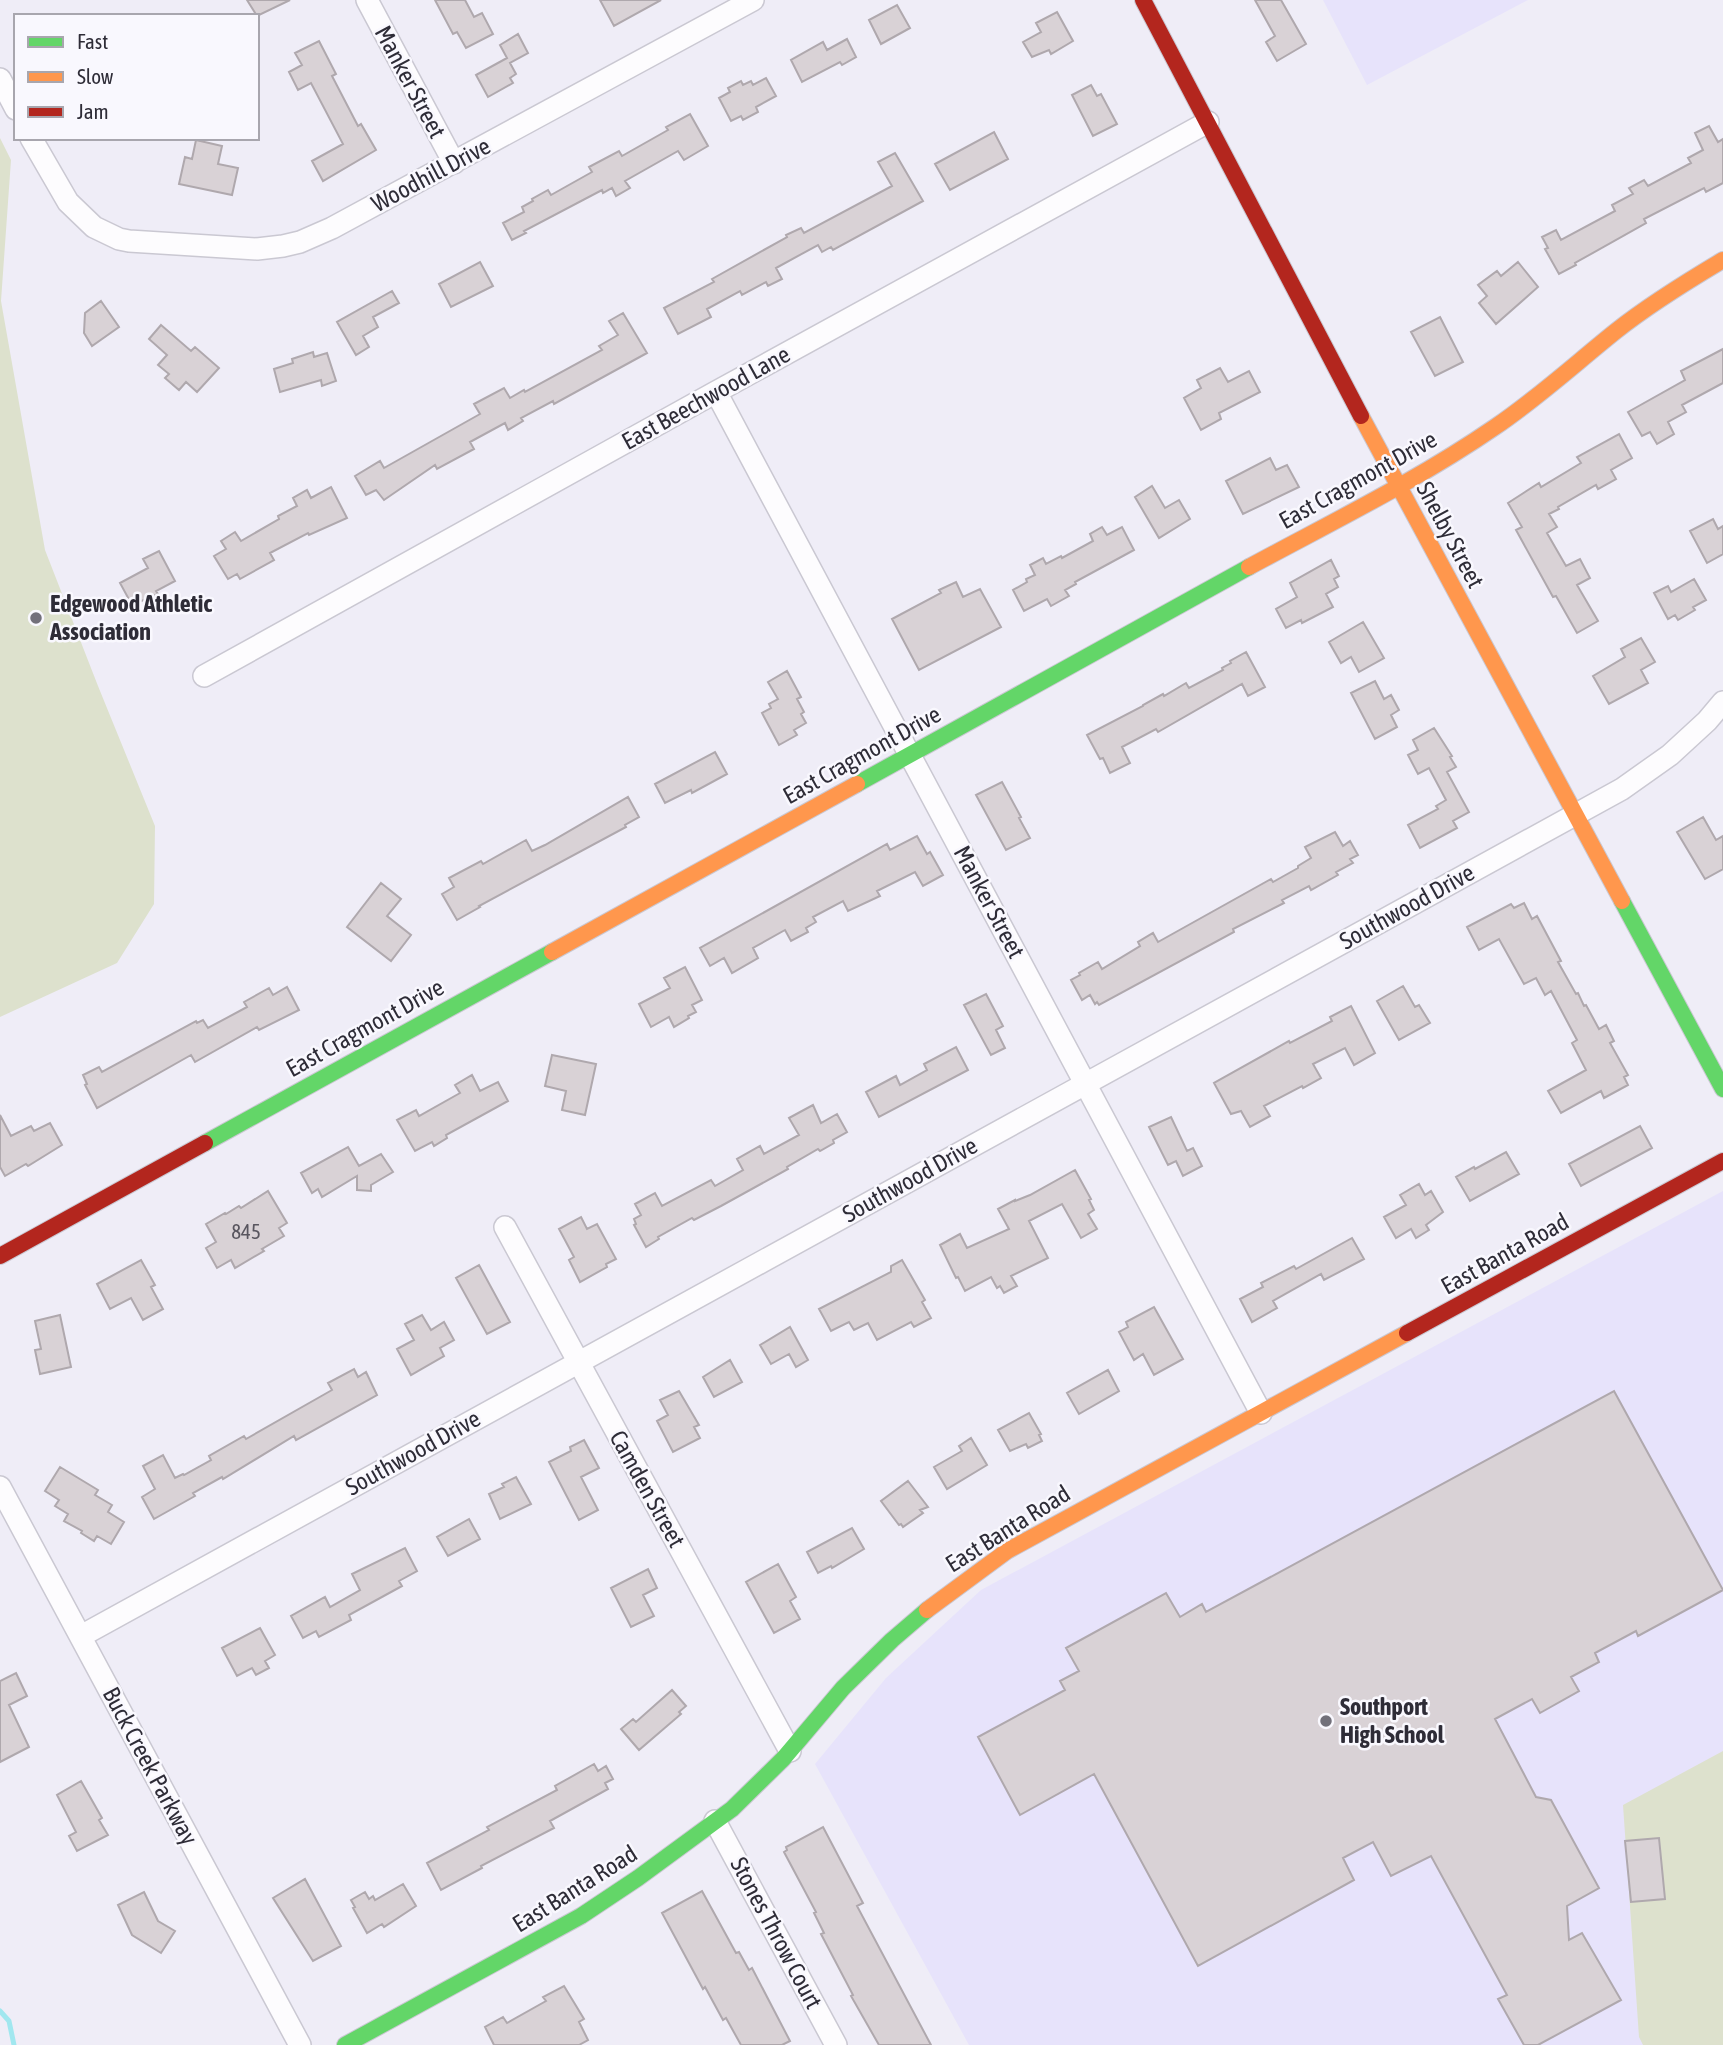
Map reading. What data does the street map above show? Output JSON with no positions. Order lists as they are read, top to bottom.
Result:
{
  "streets": {
    "street": [
      "Manker Street",
      "Woodhill Drive",
      "East Beechwood Lane",
      "East Cragmont Drive",
      "Shelby Street",
      "Southwood Drive",
      "East Banta Road",
      "Camden Street",
      "Buck Creek Parkway",
      "Stones Throw Court"
    ]
  },
  "crossings": [
    ["Manker Street", "Woodhill Drive"],
    ["Manker Street", "East Beechwood Lane"],
    ["Manker Street", "East Cragmont Drive"],
    ["Manker Street", "Southwood Drive"],
    ["Manker Street", "East Banta Road"],
    ["East Beechwood Lane", "Shelby Street"],
    ["East Cragmont Drive", "Shelby Street"],
    ["Shelby Street", "Southwood Drive"],
    ["Southwood Drive", "Camden Street"],
    ["Southwood Drive", "Buck Creek Parkway"],
    ["East Banta Road", "Camden Street"],
    ["East Banta Road", "Stones Throw Court"]
  ],
  "places": ["Edgewood Athletic Association", "Southport High School"],
  "house_numbers": ["845"],
  "legend": ["Fast", "Slow", "Jam"]
}
